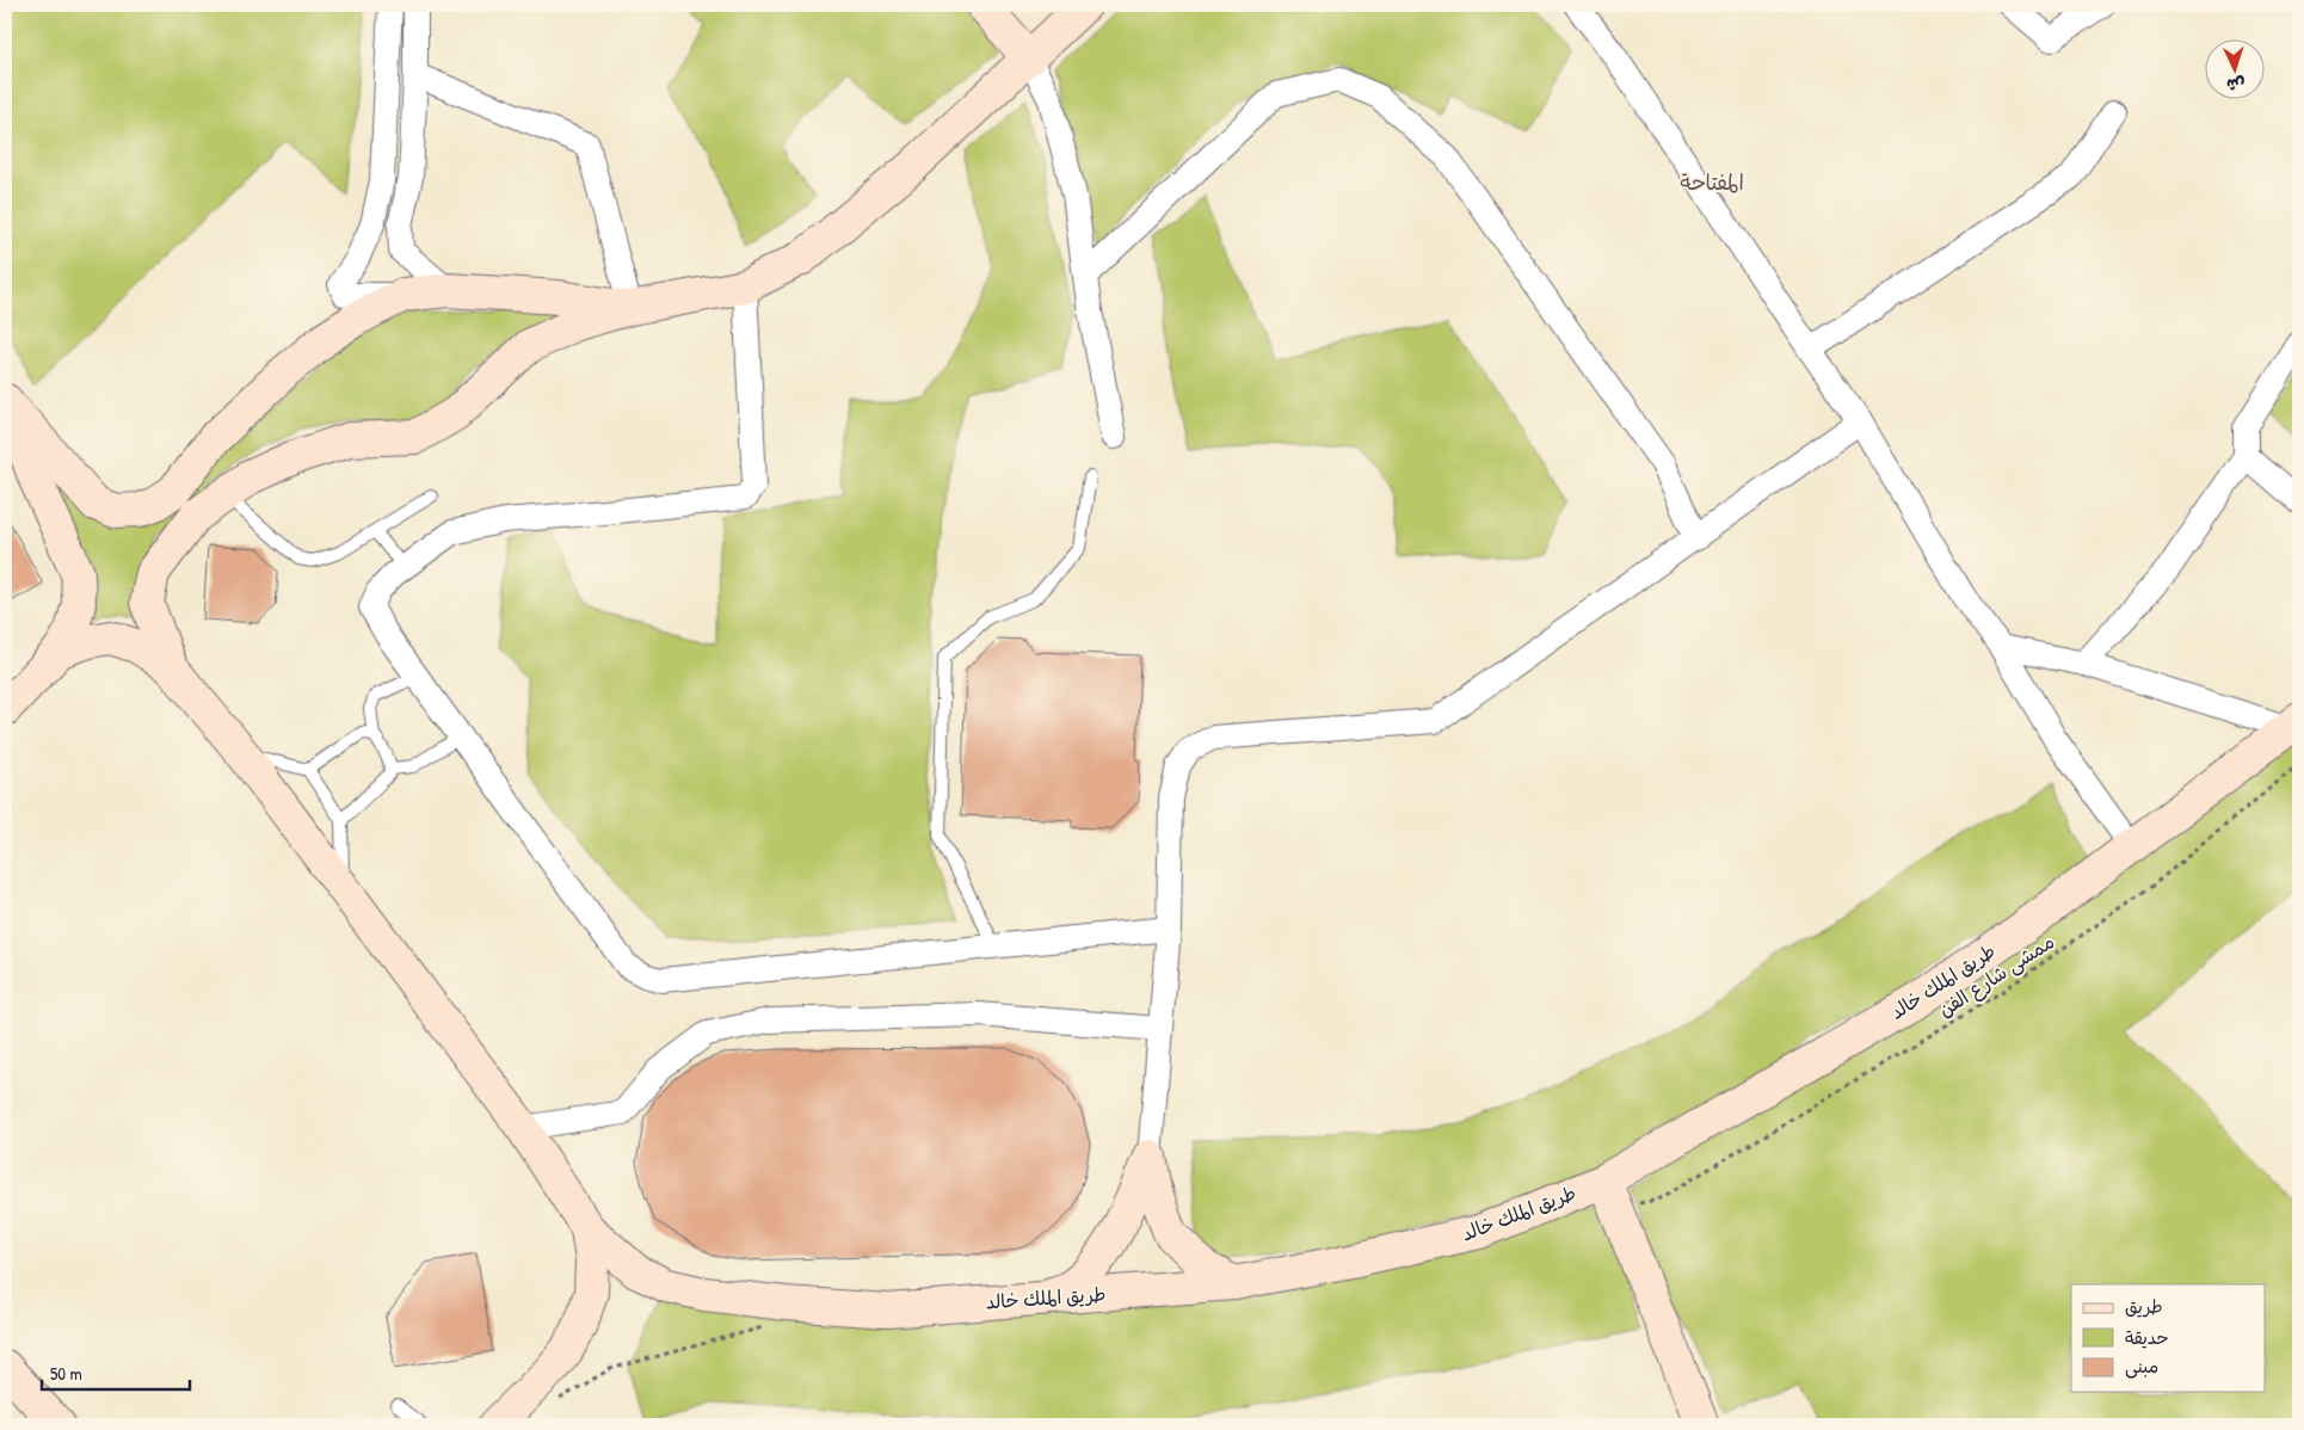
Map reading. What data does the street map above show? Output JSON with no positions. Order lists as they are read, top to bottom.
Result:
{
  "streets": {
    "street": ["طريق الملك خالد"],
    "path": ["ممشى شارع الفن"]
  },
  "districts": ["المفتاحة"],
  "legend": ["طريق", "حديقة", "مبنى"],
  "scale_bar": "50 m",
  "north": "bottom"
}
